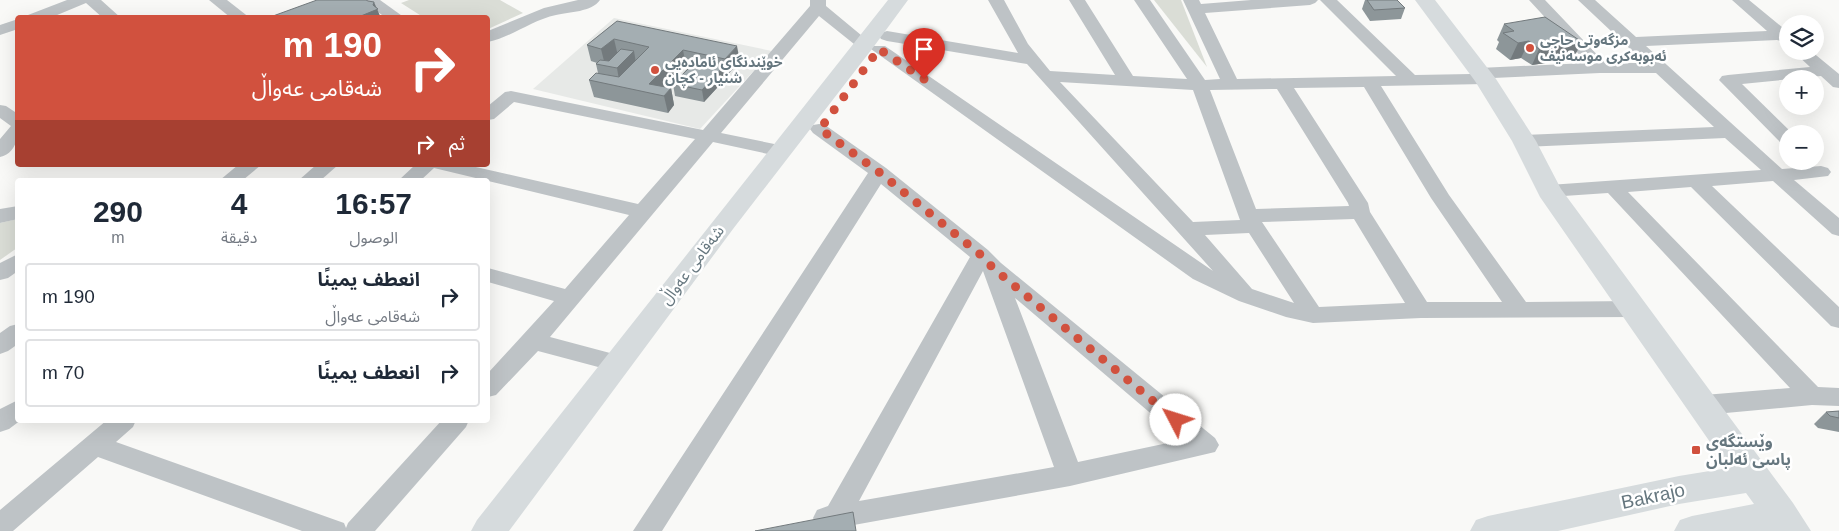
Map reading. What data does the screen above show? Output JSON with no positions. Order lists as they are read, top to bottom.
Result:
{
  "streets": {
    "main road": ["شەقامی عەواڵ", "Bakrajo"]
  },
  "places": {
    "other": ["مزگەوتی حاجی ئەبوبەکری موسەنیف", "خوێندنگای ئامادەیی شنیار - کچان"],
    "transit": ["وێستگەی پاسی ئەلبان"]
  },
  "page": {
    "map_buttons": ["+", "−"],
    "turn": ["190 m", "شەقامی عەواڵ"],
    "then": "ثم",
    "eta": [
      "16:57",
      "الوصول",
      "4",
      "دقيقة",
      "290",
      "m"
    ],
    "list": [
      {
        "name": "انعطف يمينًا",
        "note": "شەقامی عەواڵ",
        "value": "190 m"
      },
      {
        "name": "انعطف يمينًا",
        "value": "70 m"
      }
    ]
  }
}
